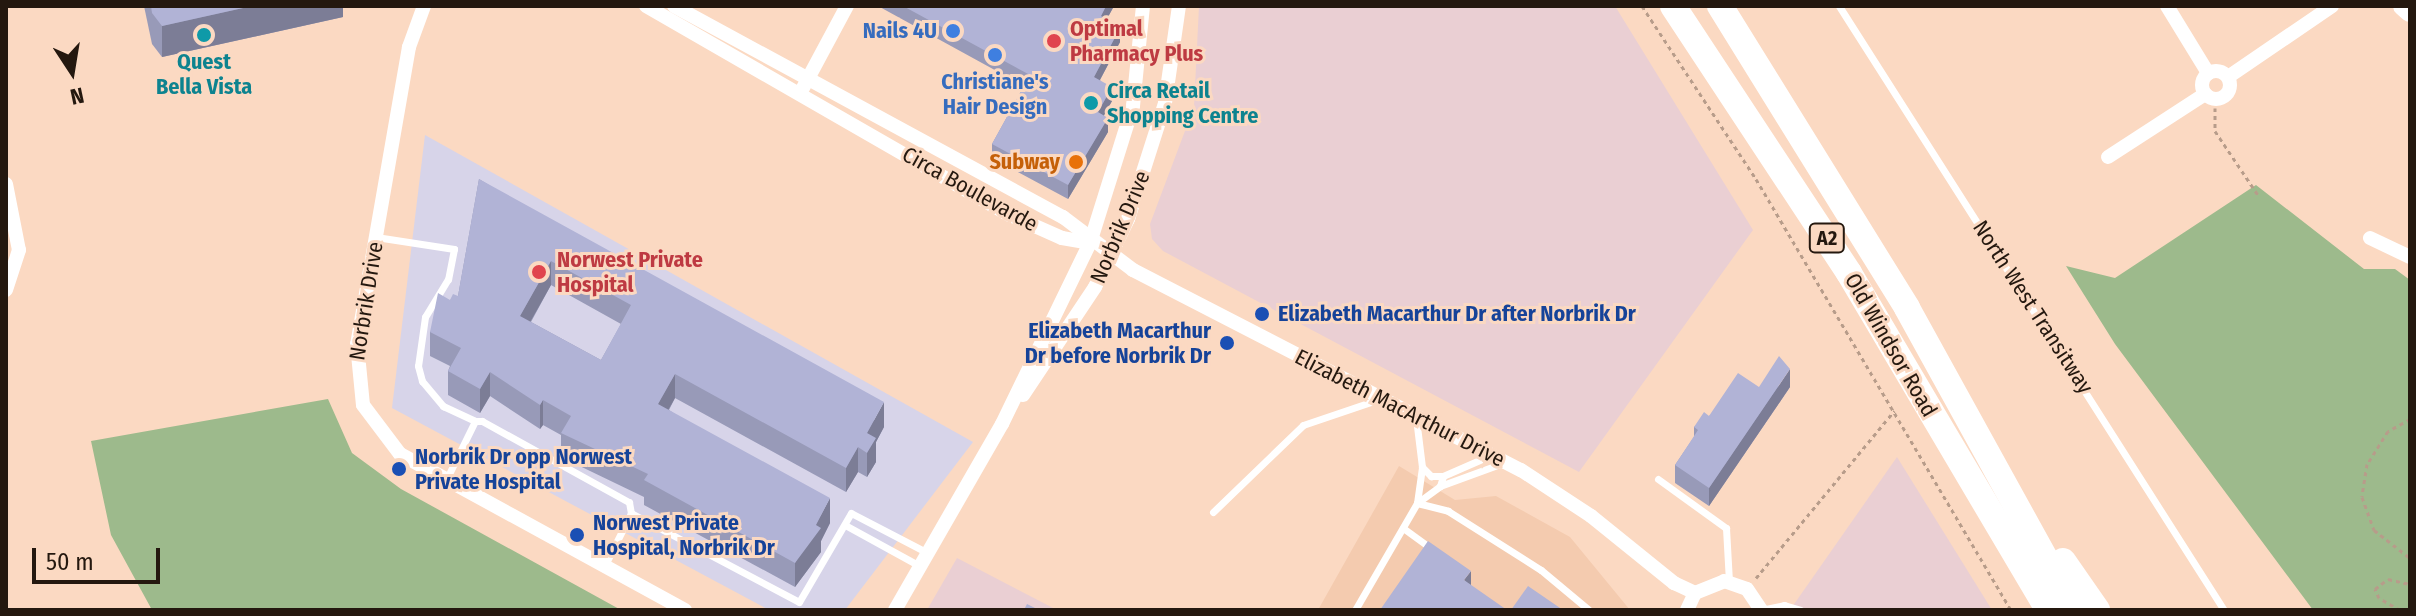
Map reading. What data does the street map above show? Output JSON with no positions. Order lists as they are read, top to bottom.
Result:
{
  "streets": {
    "highway": ["A2", "Old Windsor Road"],
    "street": ["Circa Boulevarde", "Norbrik Drive", "Elizabeth MacArthur Drive"],
    "lane": ["North West Transitway"]
  },
  "crossings": [
    ["Circa Boulevarde", "Norbrik Drive"],
    ["Circa Boulevarde", "Elizabeth MacArthur Drive"],
    ["Norbrik Drive", "Elizabeth MacArthur Drive"]
  ],
  "places": [
    "Nails 4U",
    "Quest Bella Vista",
    "Optimal Pharmacy Plus",
    "Christiane's Hair Design",
    "Circa Retail Shopping Centre",
    "Subway",
    "Norwest Private Hospital",
    "Elizabeth Macarthur Dr after Norbrik Dr",
    "Elizabeth Macarthur Dr before Norbrik Dr",
    "Norbrik Dr opp Norwest Private Hospital",
    "Norwest Private Hospital, Norbrik Dr"
  ],
  "scale_bar": "50 m",
  "north": "bottom"
}
